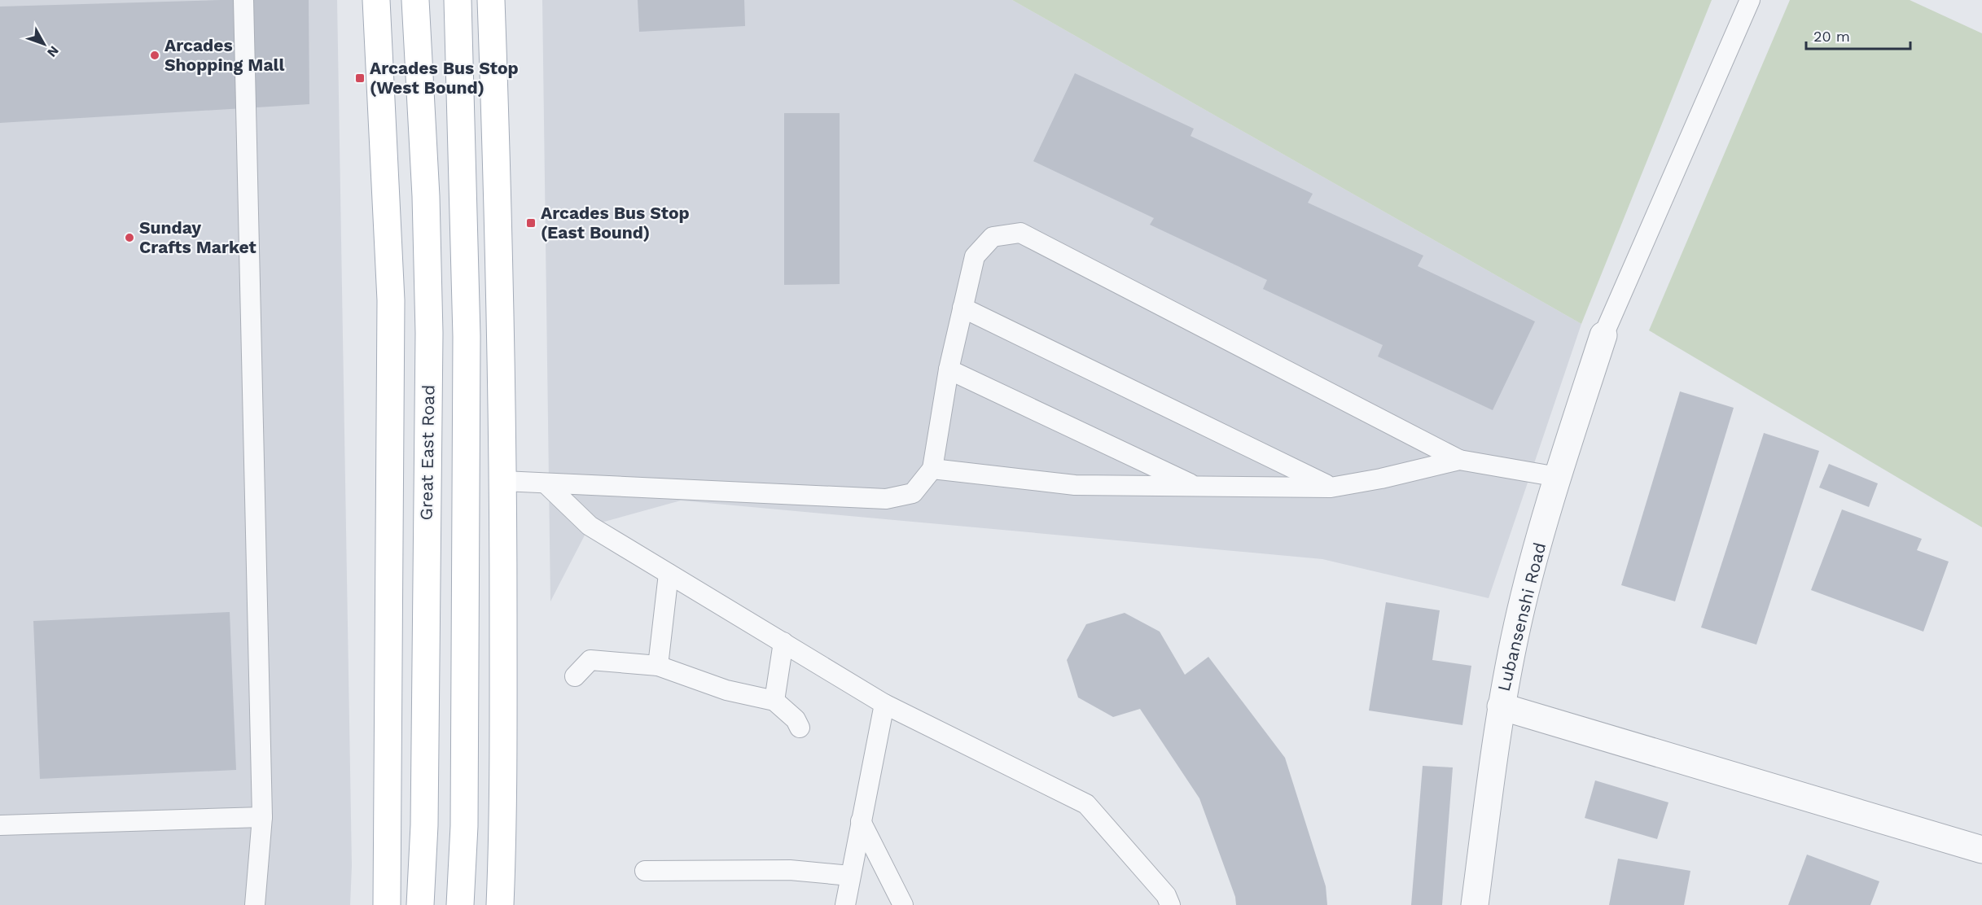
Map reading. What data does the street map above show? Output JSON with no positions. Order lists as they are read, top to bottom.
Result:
{
  "streets": {
    "main road": ["Great East Road"],
    "street": ["Lubansenshi Road"]
  },
  "places": {
    "other": ["Arcades Shopping Mall", "Sunday Crafts Market"],
    "transit": ["Arcades Bus Stop (West Bound)", "Arcades Bus Stop (East Bound)"]
  },
  "scale_bar": "20 m",
  "north": "bottom right"
}
